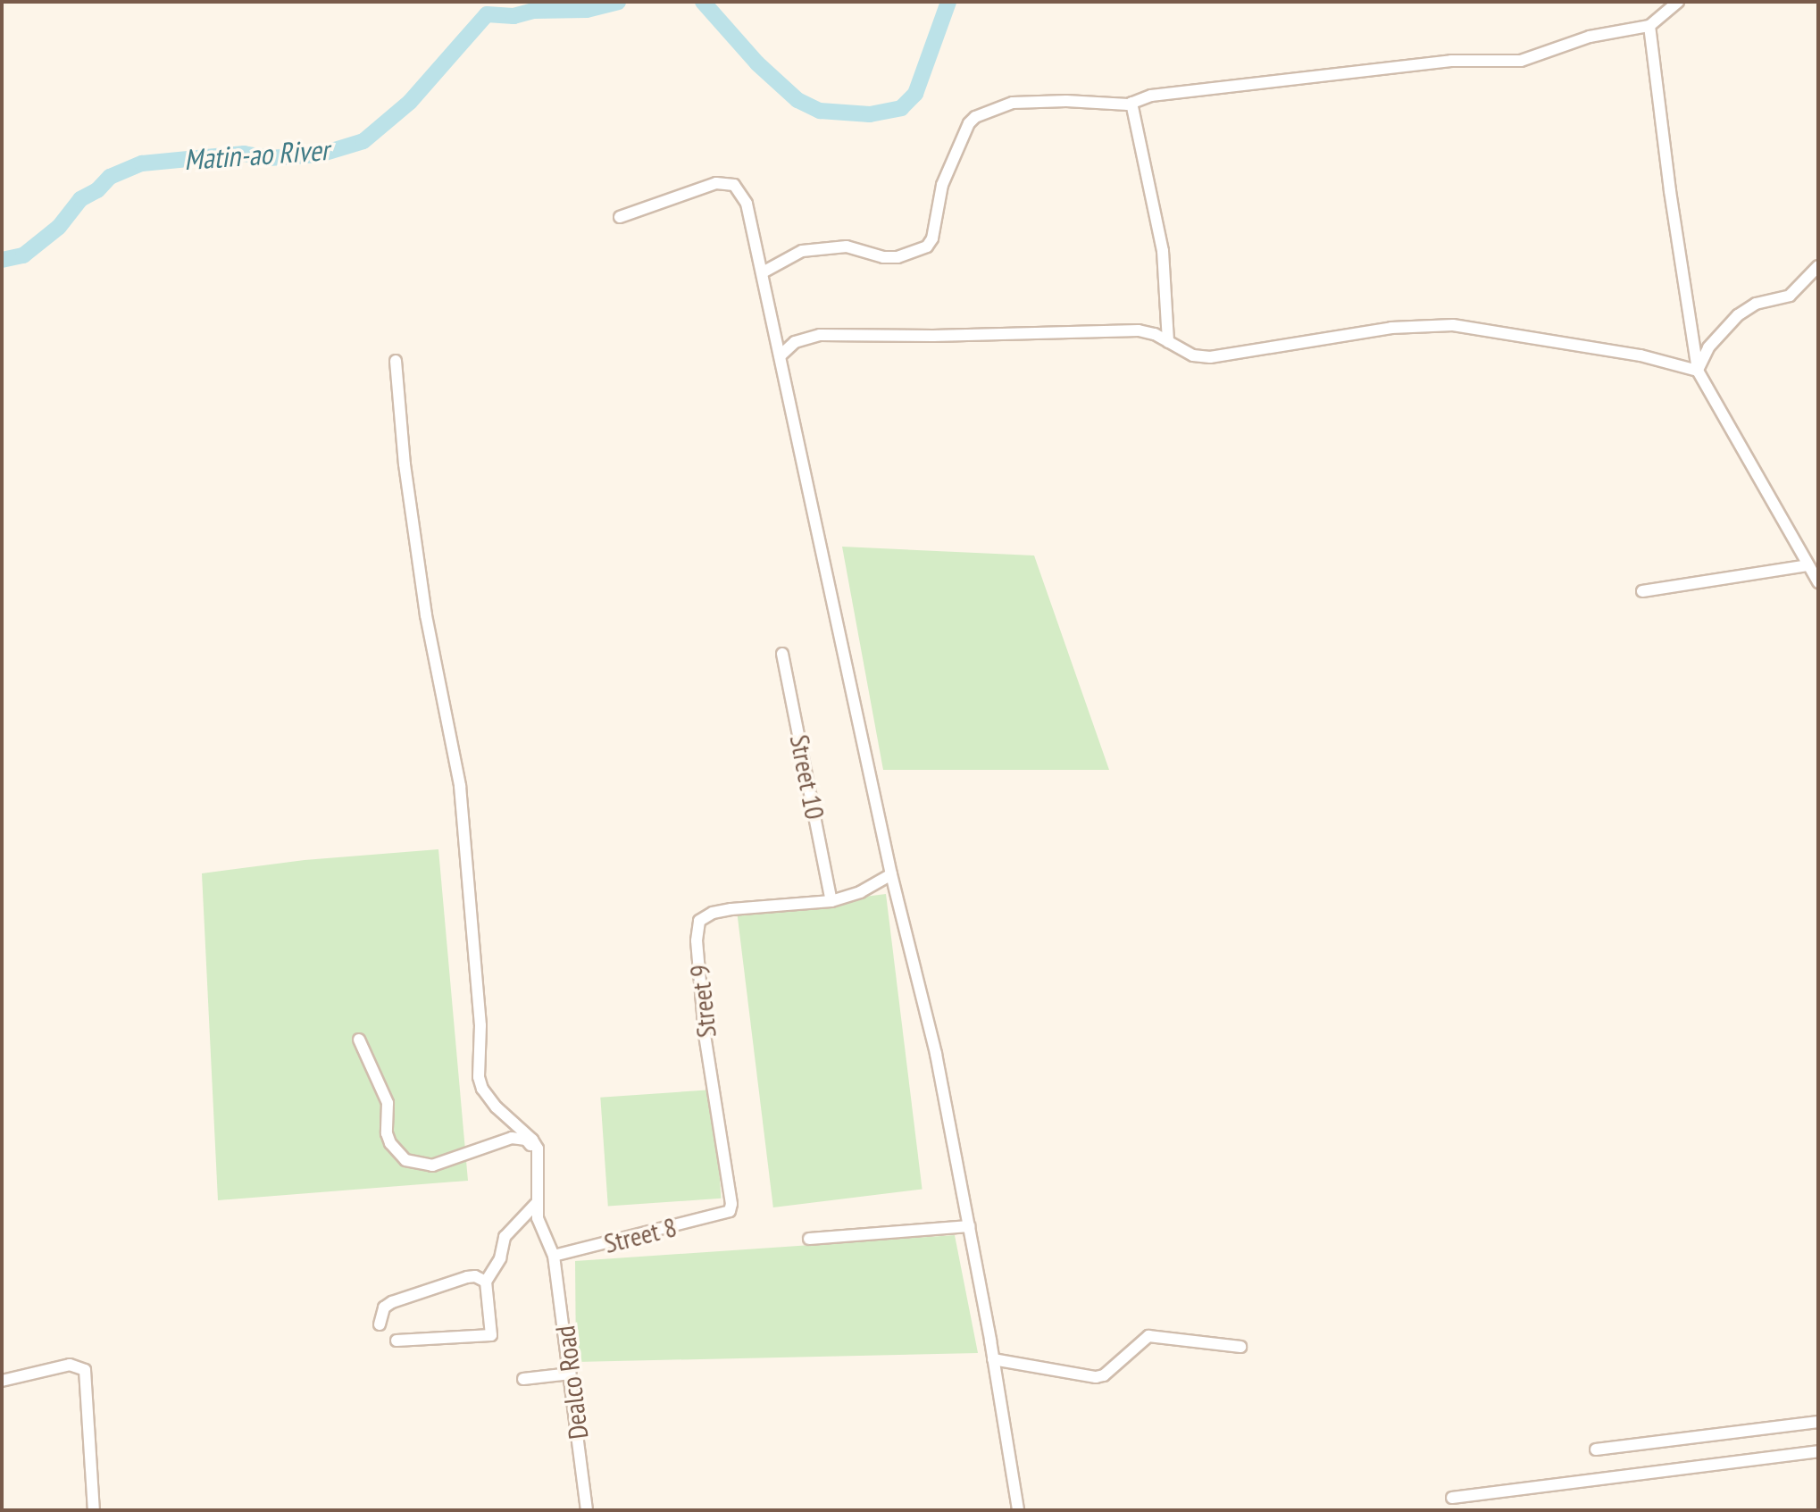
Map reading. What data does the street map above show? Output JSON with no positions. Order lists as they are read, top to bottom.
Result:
{
  "streets": {
    "street": [
      "Street 10",
      "Street 9",
      "Street 8",
      "Dealco Road"
    ]
  },
  "crossings": [
    ["Street 10", "Street 9"],
    ["Street 9", "Street 8"],
    ["Street 8", "Dealco Road"]
  ],
  "water": ["Matin-ao River"]
}
